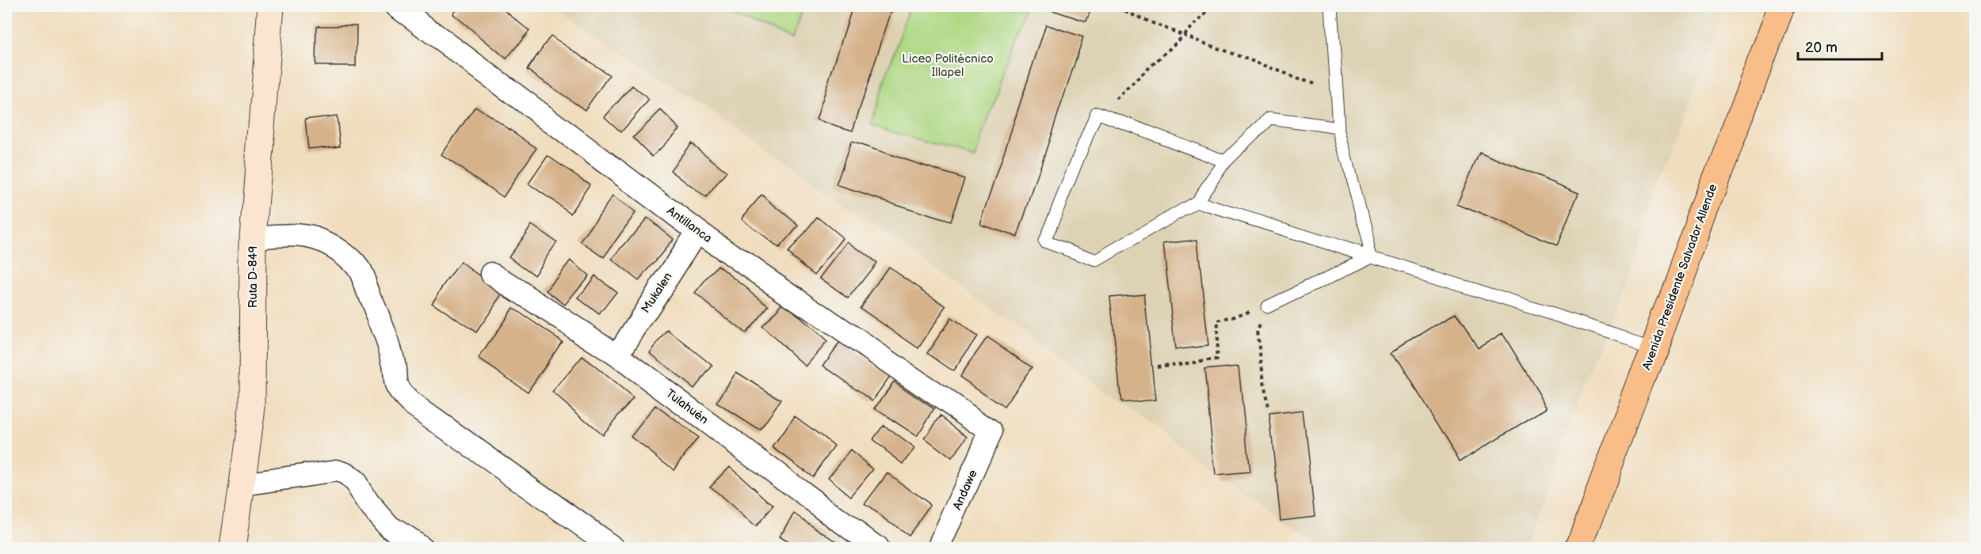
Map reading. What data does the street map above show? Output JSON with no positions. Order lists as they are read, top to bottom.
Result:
{
  "streets": {
    "main road": ["Ruta D-849", "Avenida Presidente Salvador Allende"],
    "street": [
      "Antillanca",
      "Mukalen",
      "Tulahuén",
      "Andawe"
    ]
  },
  "crossings": [
    ["Antillanca", "Mukalen"],
    ["Antillanca", "Andawe"],
    ["Mukalen", "Tulahuén"]
  ],
  "parks": ["Liceo Politécnico Illapel"],
  "scale_bar": "20 m"
}
